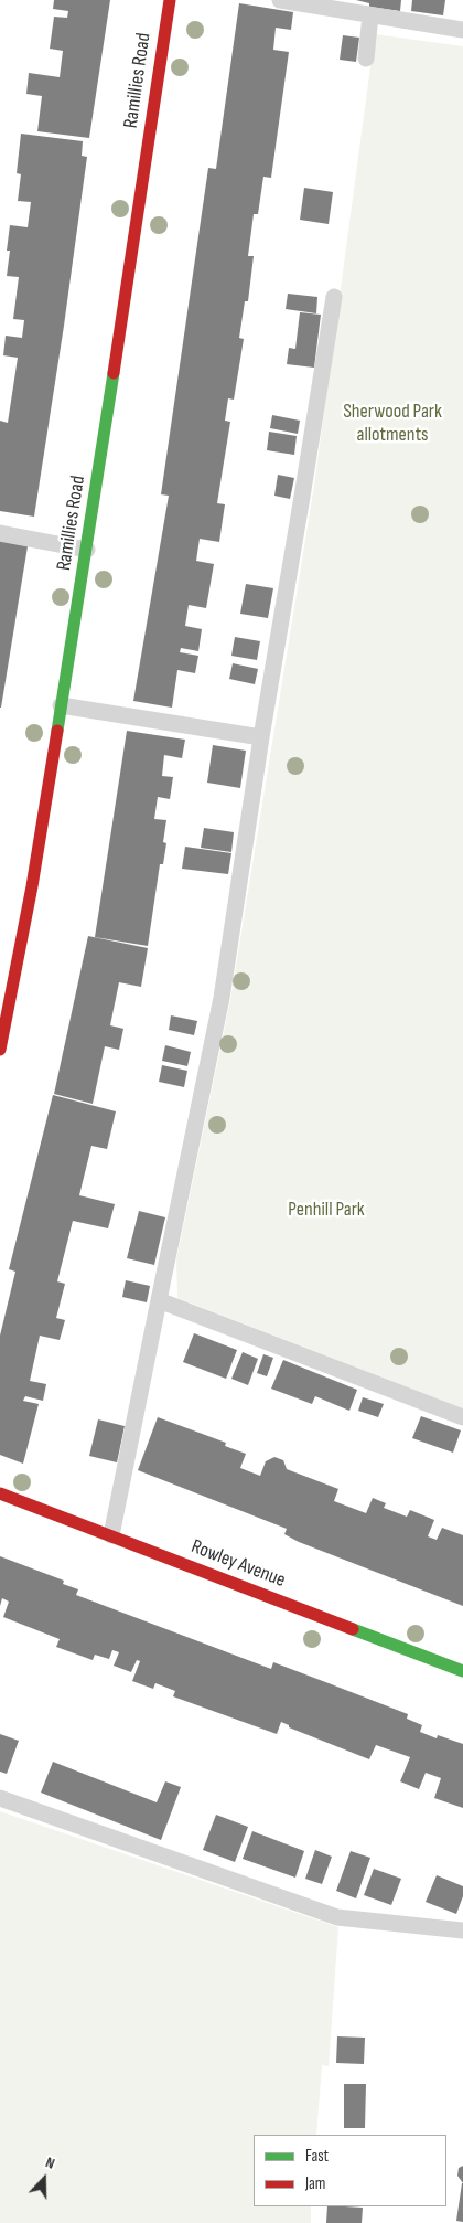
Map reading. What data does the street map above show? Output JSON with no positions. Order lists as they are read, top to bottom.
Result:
{
  "streets": {
    "street": ["Ramillies Road", "Rowley Avenue"]
  },
  "parks": ["Sherwood Park allotments", "Penhill Park"],
  "legend": ["Fast", "Jam"],
  "north": "top"
}
